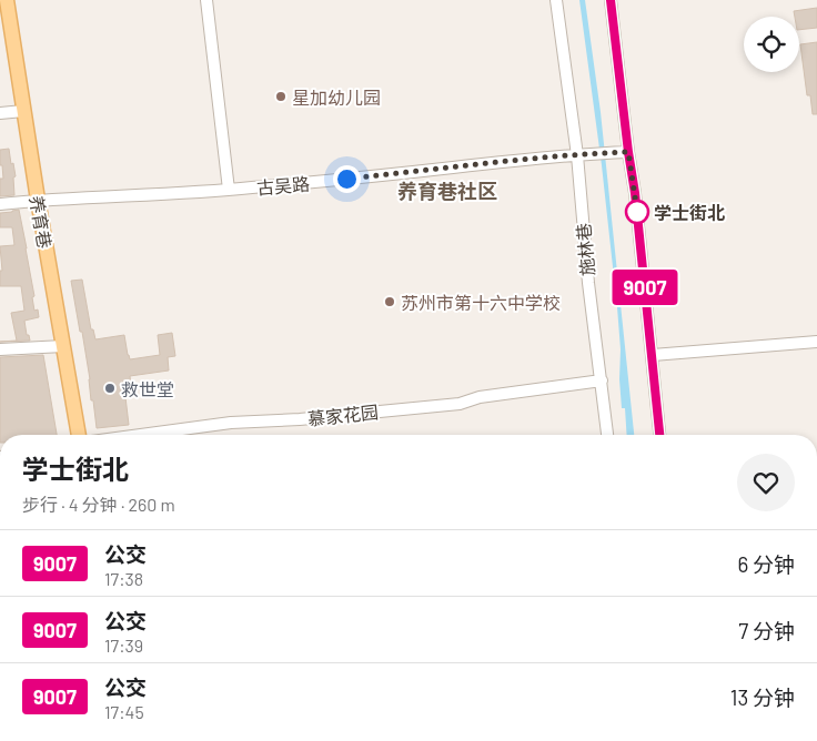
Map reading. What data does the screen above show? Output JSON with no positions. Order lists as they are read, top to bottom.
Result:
{
  "streets": {
    "main road": ["养育巷"],
    "street": ["古吴路", "施林巷", "慕家花园"]
  },
  "crossings": [
    ["古吴路", "养育巷"],
    ["古吴路", "施林巷"],
    ["施林巷", "慕家花园"]
  ],
  "districts": ["养育巷社区"],
  "places": [
    "星加幼儿园",
    "学士街北",
    "苏州市第十六中学校",
    "救世堂"
  ],
  "lines": ["bus line 9007"],
  "page": {
    "on_map": "9007",
    "heading": ["学士街北", "步行 · 4 分钟 · 260 m"],
    "list": [
      {
        "mark": "9007",
        "name": "公交",
        "note": "17:38",
        "value": "6 分钟"
      },
      {
        "mark": "9007",
        "name": "公交",
        "note": "17:39",
        "value": "7 分钟"
      },
      {
        "mark": "9007",
        "name": "公交",
        "note": "17:45",
        "value": "13 分钟"
      }
    ]
  }
}
